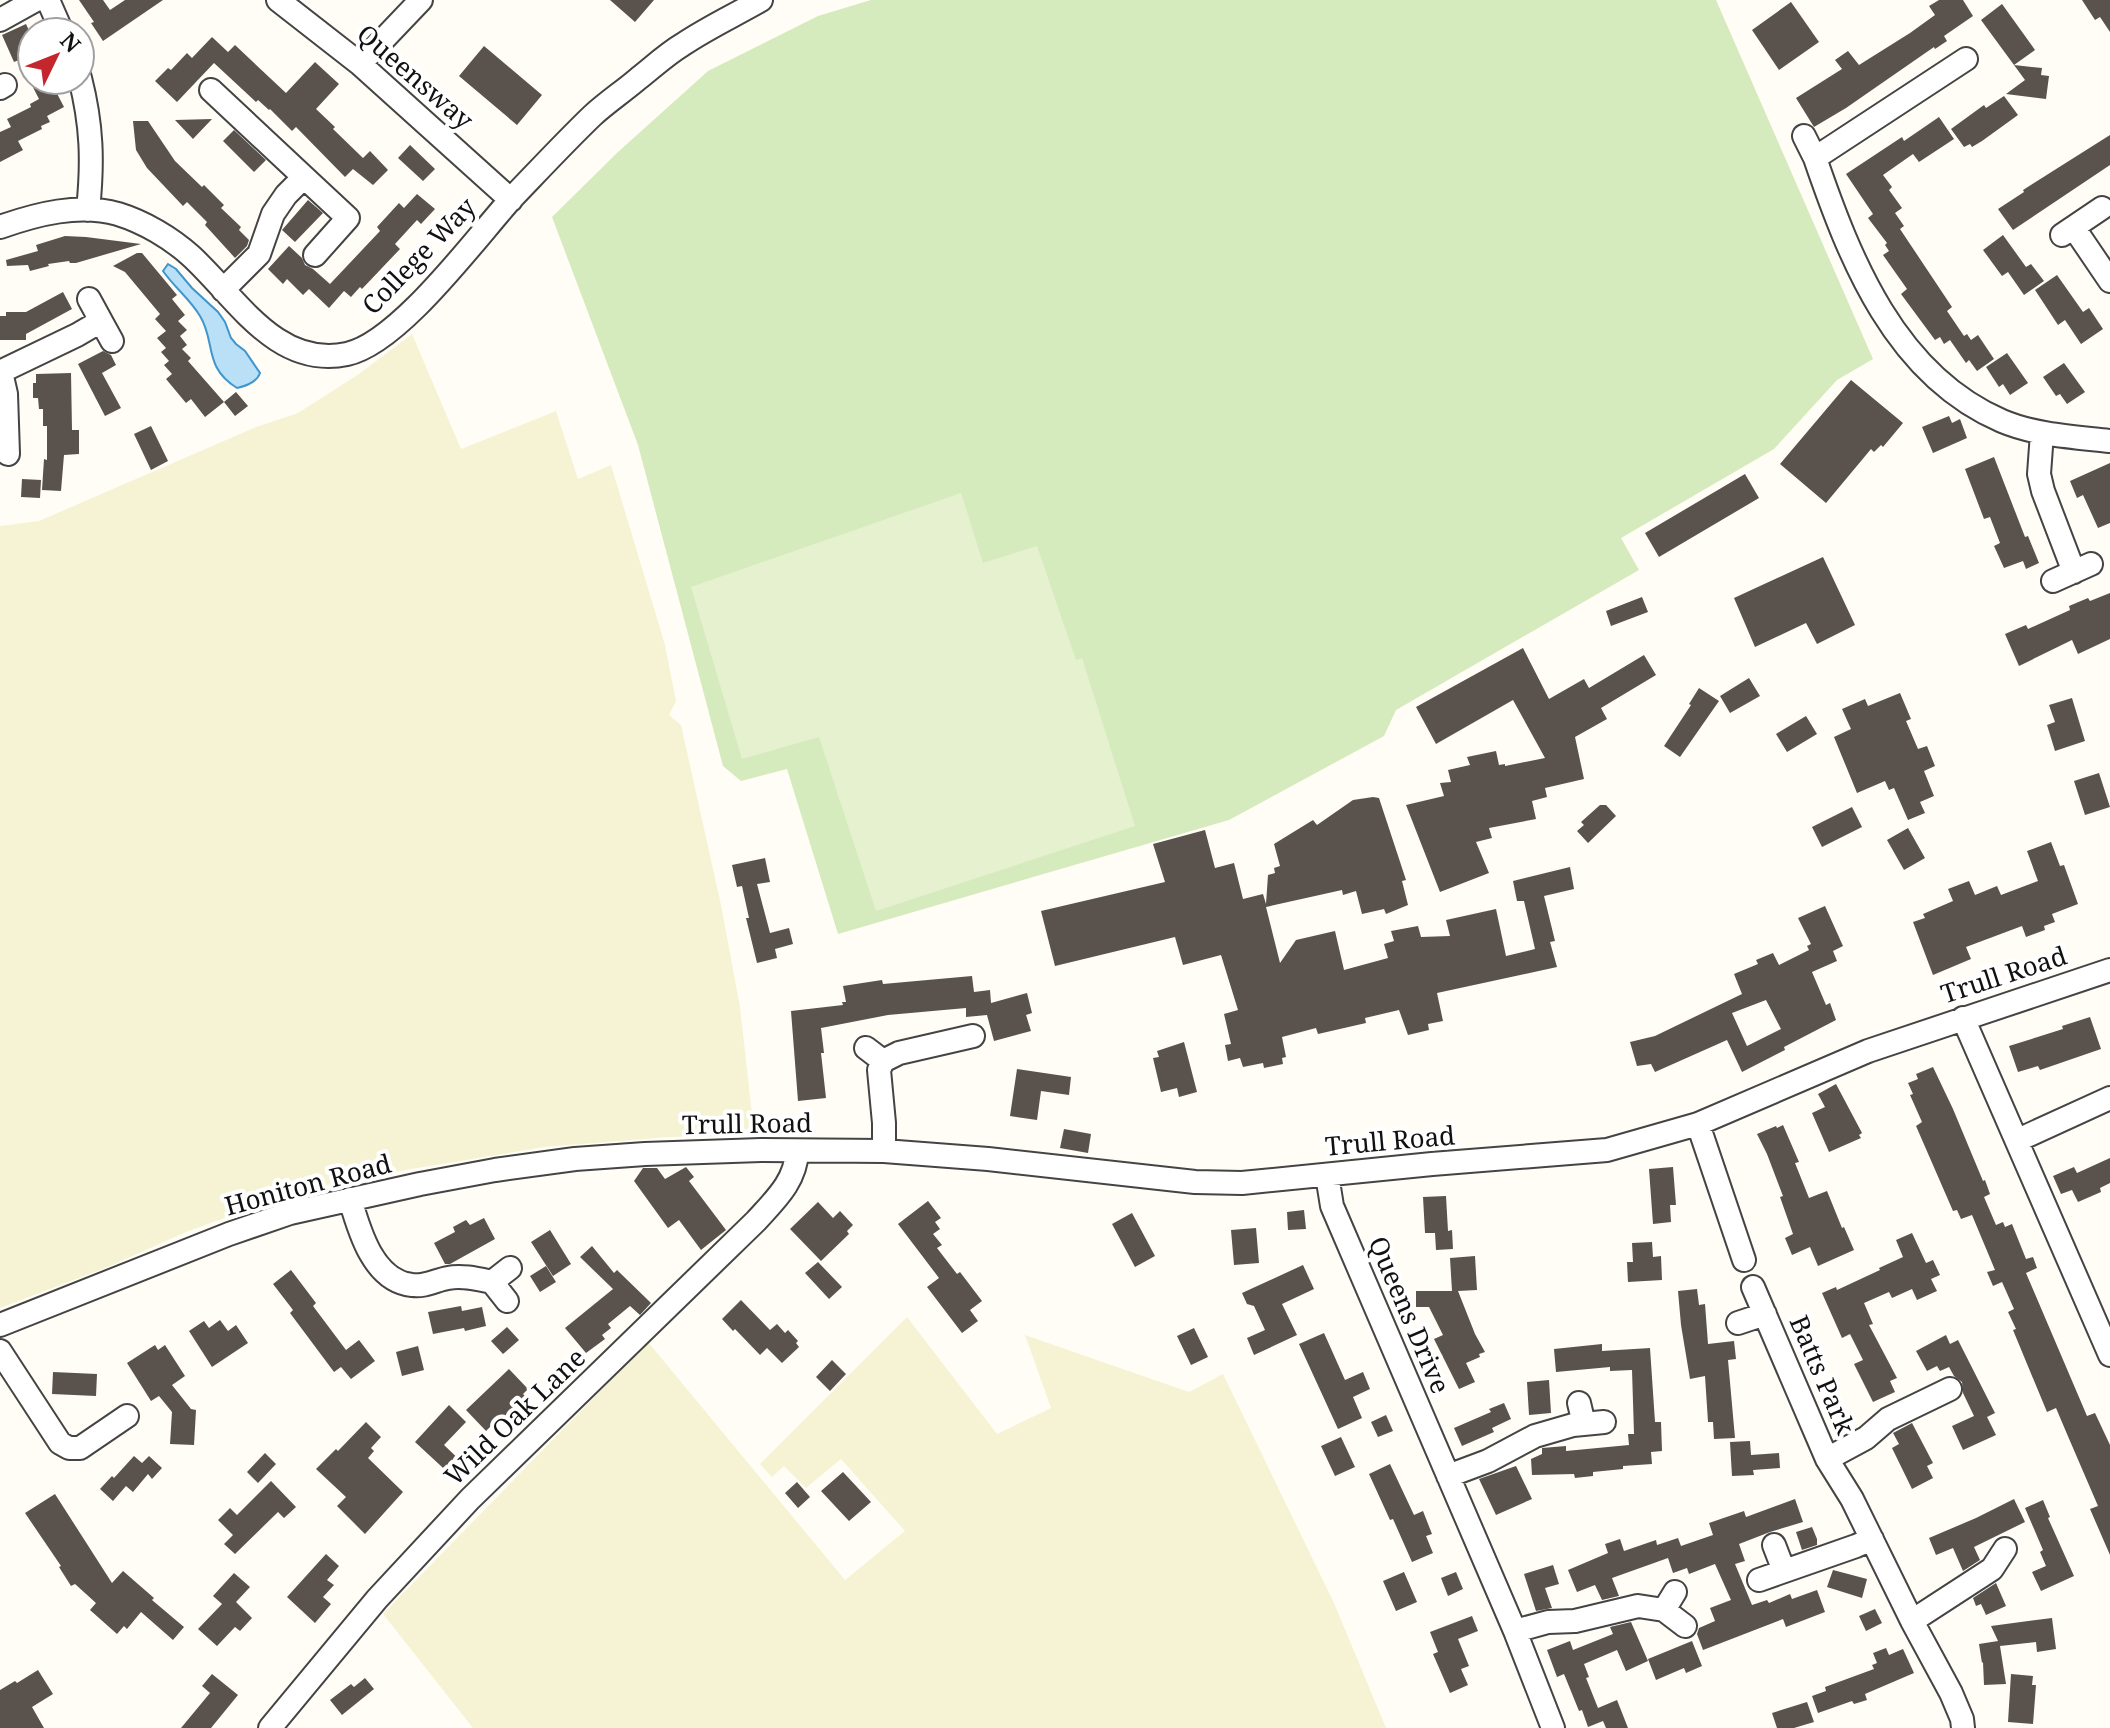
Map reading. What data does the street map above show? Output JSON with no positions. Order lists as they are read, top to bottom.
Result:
{
  "streets": {
    "street": [
      "Queensway",
      "College Way",
      "Trull Road",
      "Honiton Road",
      "Queens Drive",
      "Batts Park",
      "Wild Oak Lane"
    ]
  },
  "crossings": [
    ["Queensway", "College Way"],
    ["Trull Road", "Honiton Road"],
    ["Trull Road", "Queens Drive"],
    ["Trull Road", "Wild Oak Lane"]
  ],
  "north": "top right"
}
